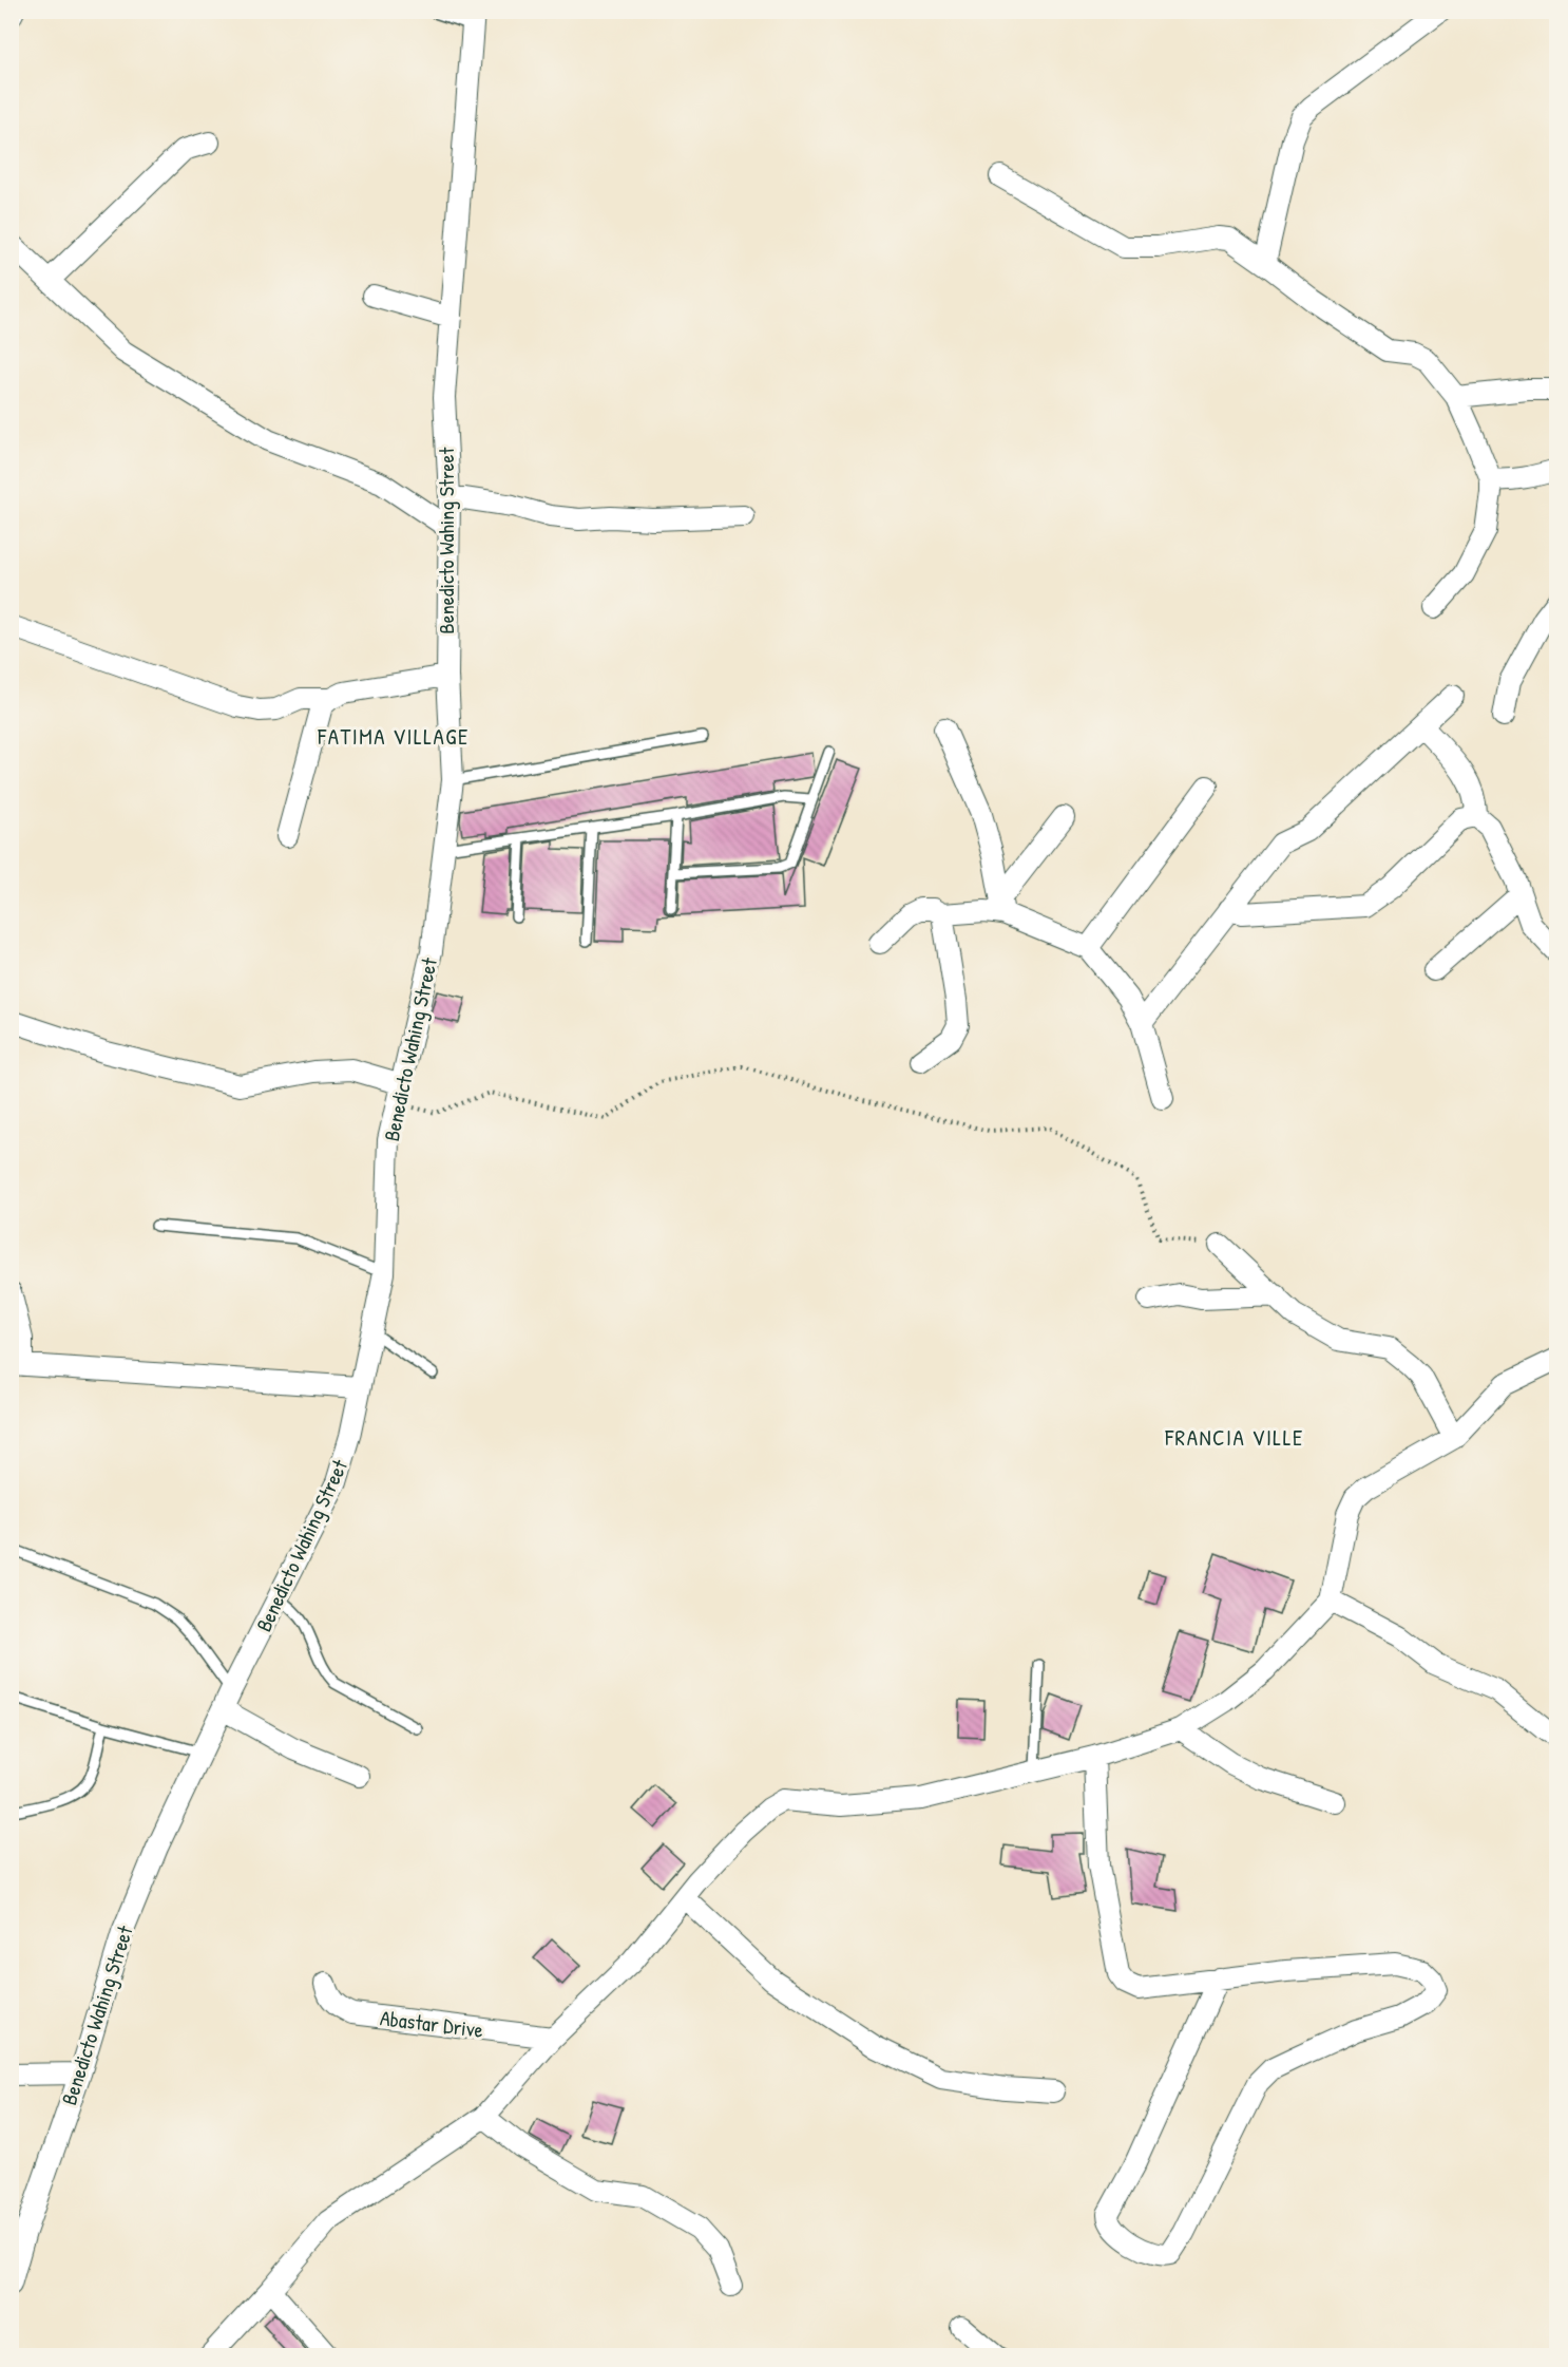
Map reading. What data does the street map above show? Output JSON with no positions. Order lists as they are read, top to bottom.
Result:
{
  "streets": {
    "street": ["Benedicto Wahing Street", "Abastar Drive"]
  },
  "districts": ["FATIMA VILLAGE", "FRANCIA VILLE"]
}
